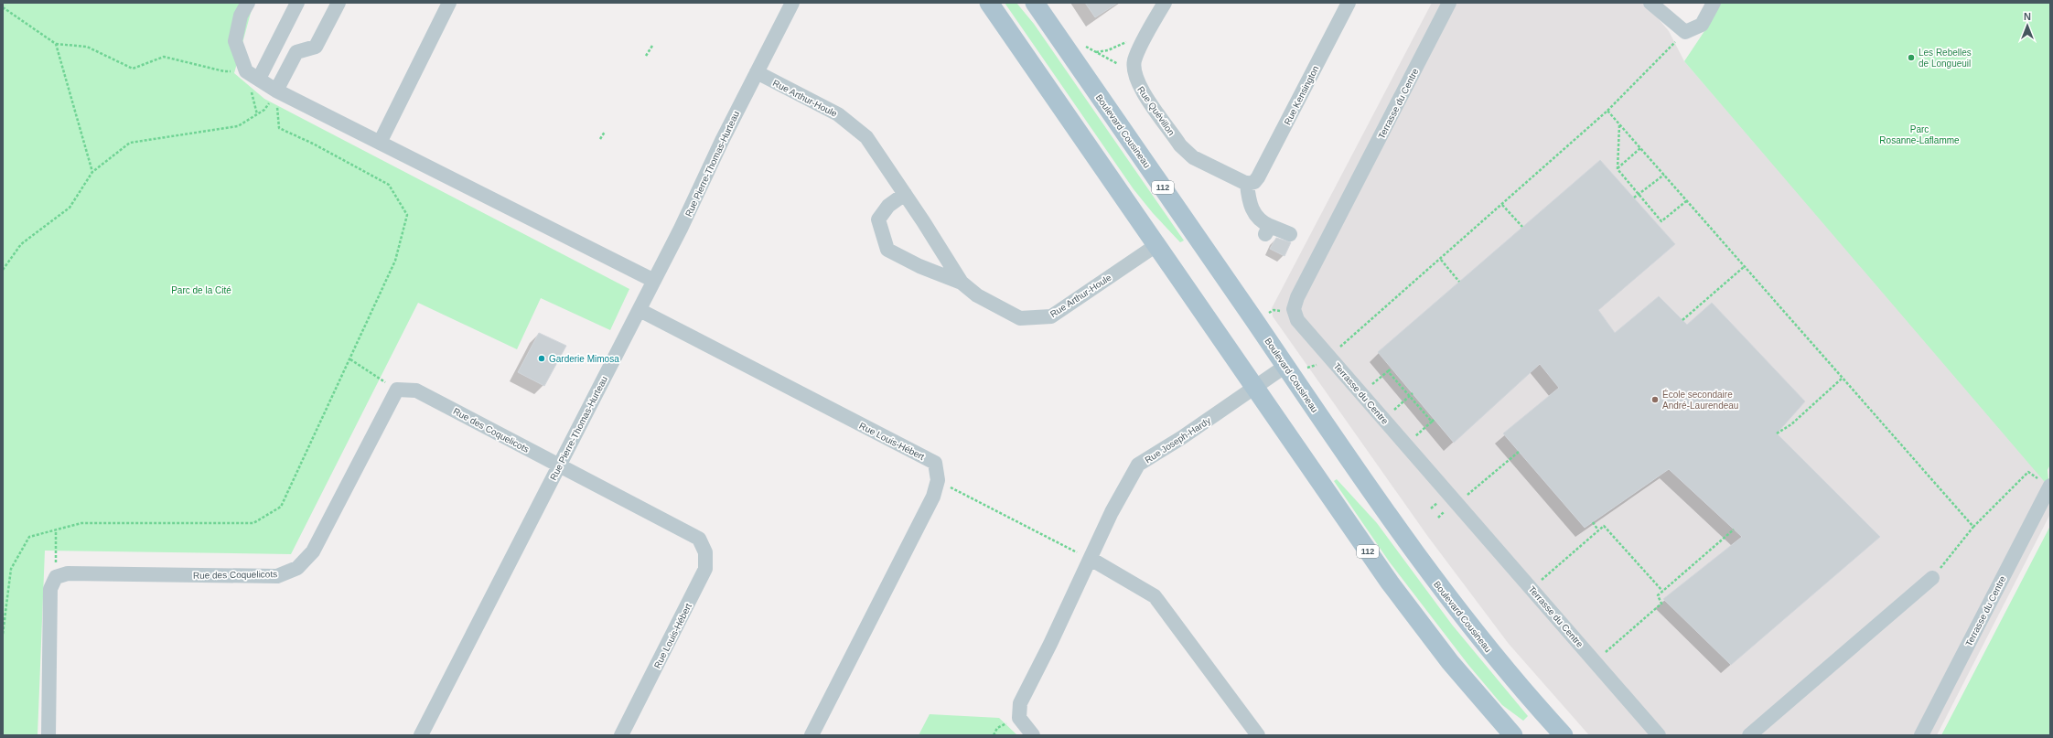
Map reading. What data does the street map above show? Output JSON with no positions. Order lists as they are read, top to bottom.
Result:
{
  "streets": {
    "main road": ["Boulevard Cousineau", "112"],
    "street": [
      "Rue Kensington",
      "Rue Arthur-Houle",
      "Terrasse du Centre",
      "Rue Quévillon",
      "Rue Pierre-Thomas-Hurteau",
      "Rue des Coquelicots",
      "Rue Joseph-Hardy",
      "Rue Louis-Hébert"
    ]
  },
  "crossings": [
    ["Rue Kensington", "Rue Quévillon"],
    ["Rue Arthur-Houle", "Rue Pierre-Thomas-Hurteau"],
    ["Rue Arthur-Houle", "112"],
    ["Boulevard Cousineau", "Rue Joseph-Hardy"],
    ["Rue Pierre-Thomas-Hurteau", "Rue des Coquelicots"],
    ["Rue Pierre-Thomas-Hurteau", "Rue Louis-Hébert"],
    ["112", "Rue Joseph-Hardy"],
    ["Rue des Coquelicots", "Rue Louis-Hébert"]
  ],
  "parks": ["Parc Rosanne-Laflamme", "Parc de la Cité"],
  "places": ["Les Rebelles de Longueuil", "Garderie Mimosa", "École secondaire André-Laurendeau"],
  "north": "top"
}
